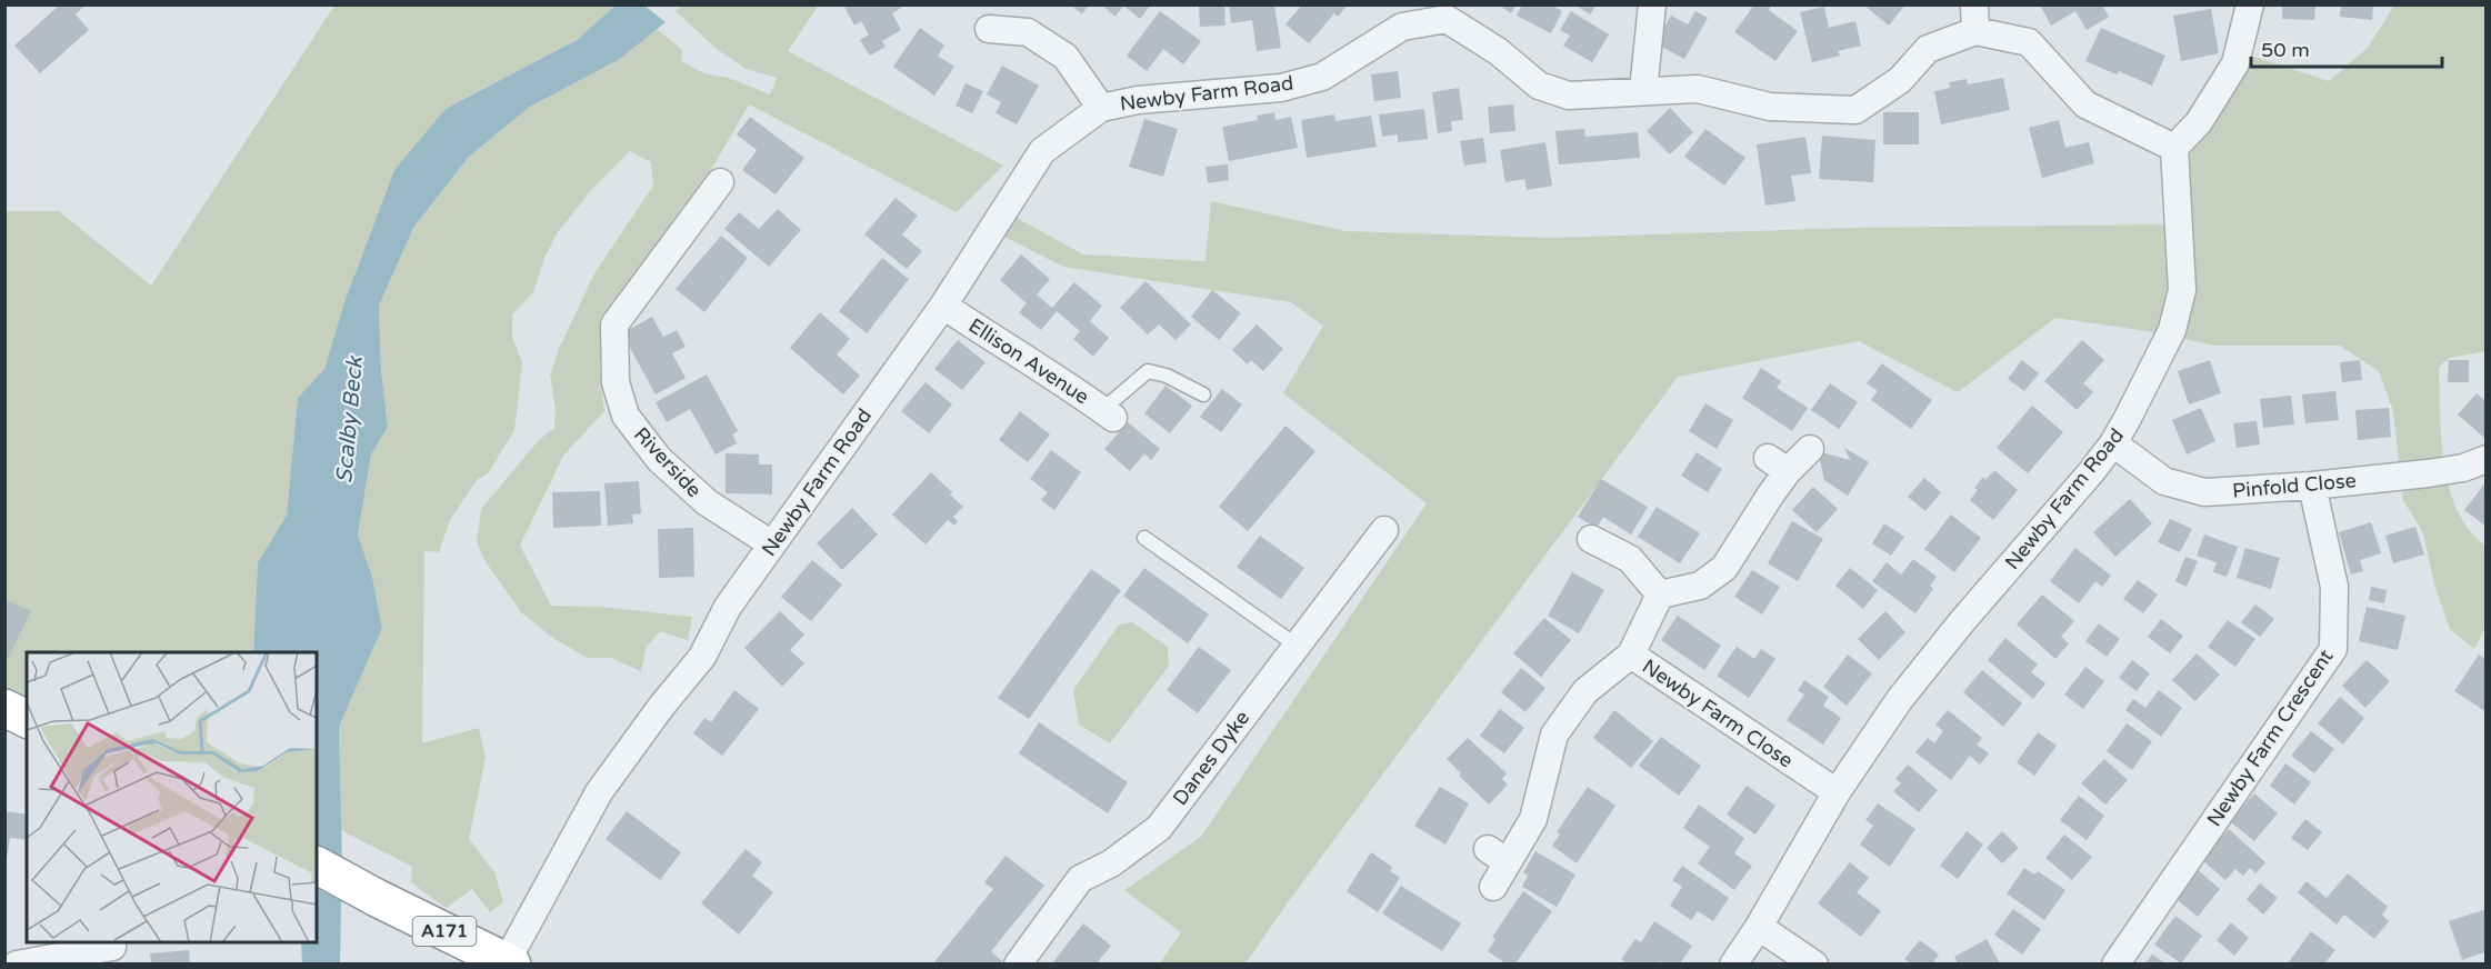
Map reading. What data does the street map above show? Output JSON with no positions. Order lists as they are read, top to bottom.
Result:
{
  "streets": {
    "highway": ["A171"],
    "street": [
      "Newby Farm Road",
      "Ellison Avenue",
      "Riverside",
      "Pinfold Close",
      "Newby Farm Close",
      "Newby Farm Crescent",
      "Danes Dyke"
    ]
  },
  "crossings": [
    ["Newby Farm Road", "Ellison Avenue"],
    ["Newby Farm Road", "Riverside"],
    ["Newby Farm Road", "Pinfold Close"],
    ["Newby Farm Road", "Newby Farm Close"],
    ["Newby Farm Road", "A171"],
    ["Pinfold Close", "Newby Farm Crescent"]
  ],
  "water": ["Scalby Beck"],
  "scale_bar": "50 m"
}
